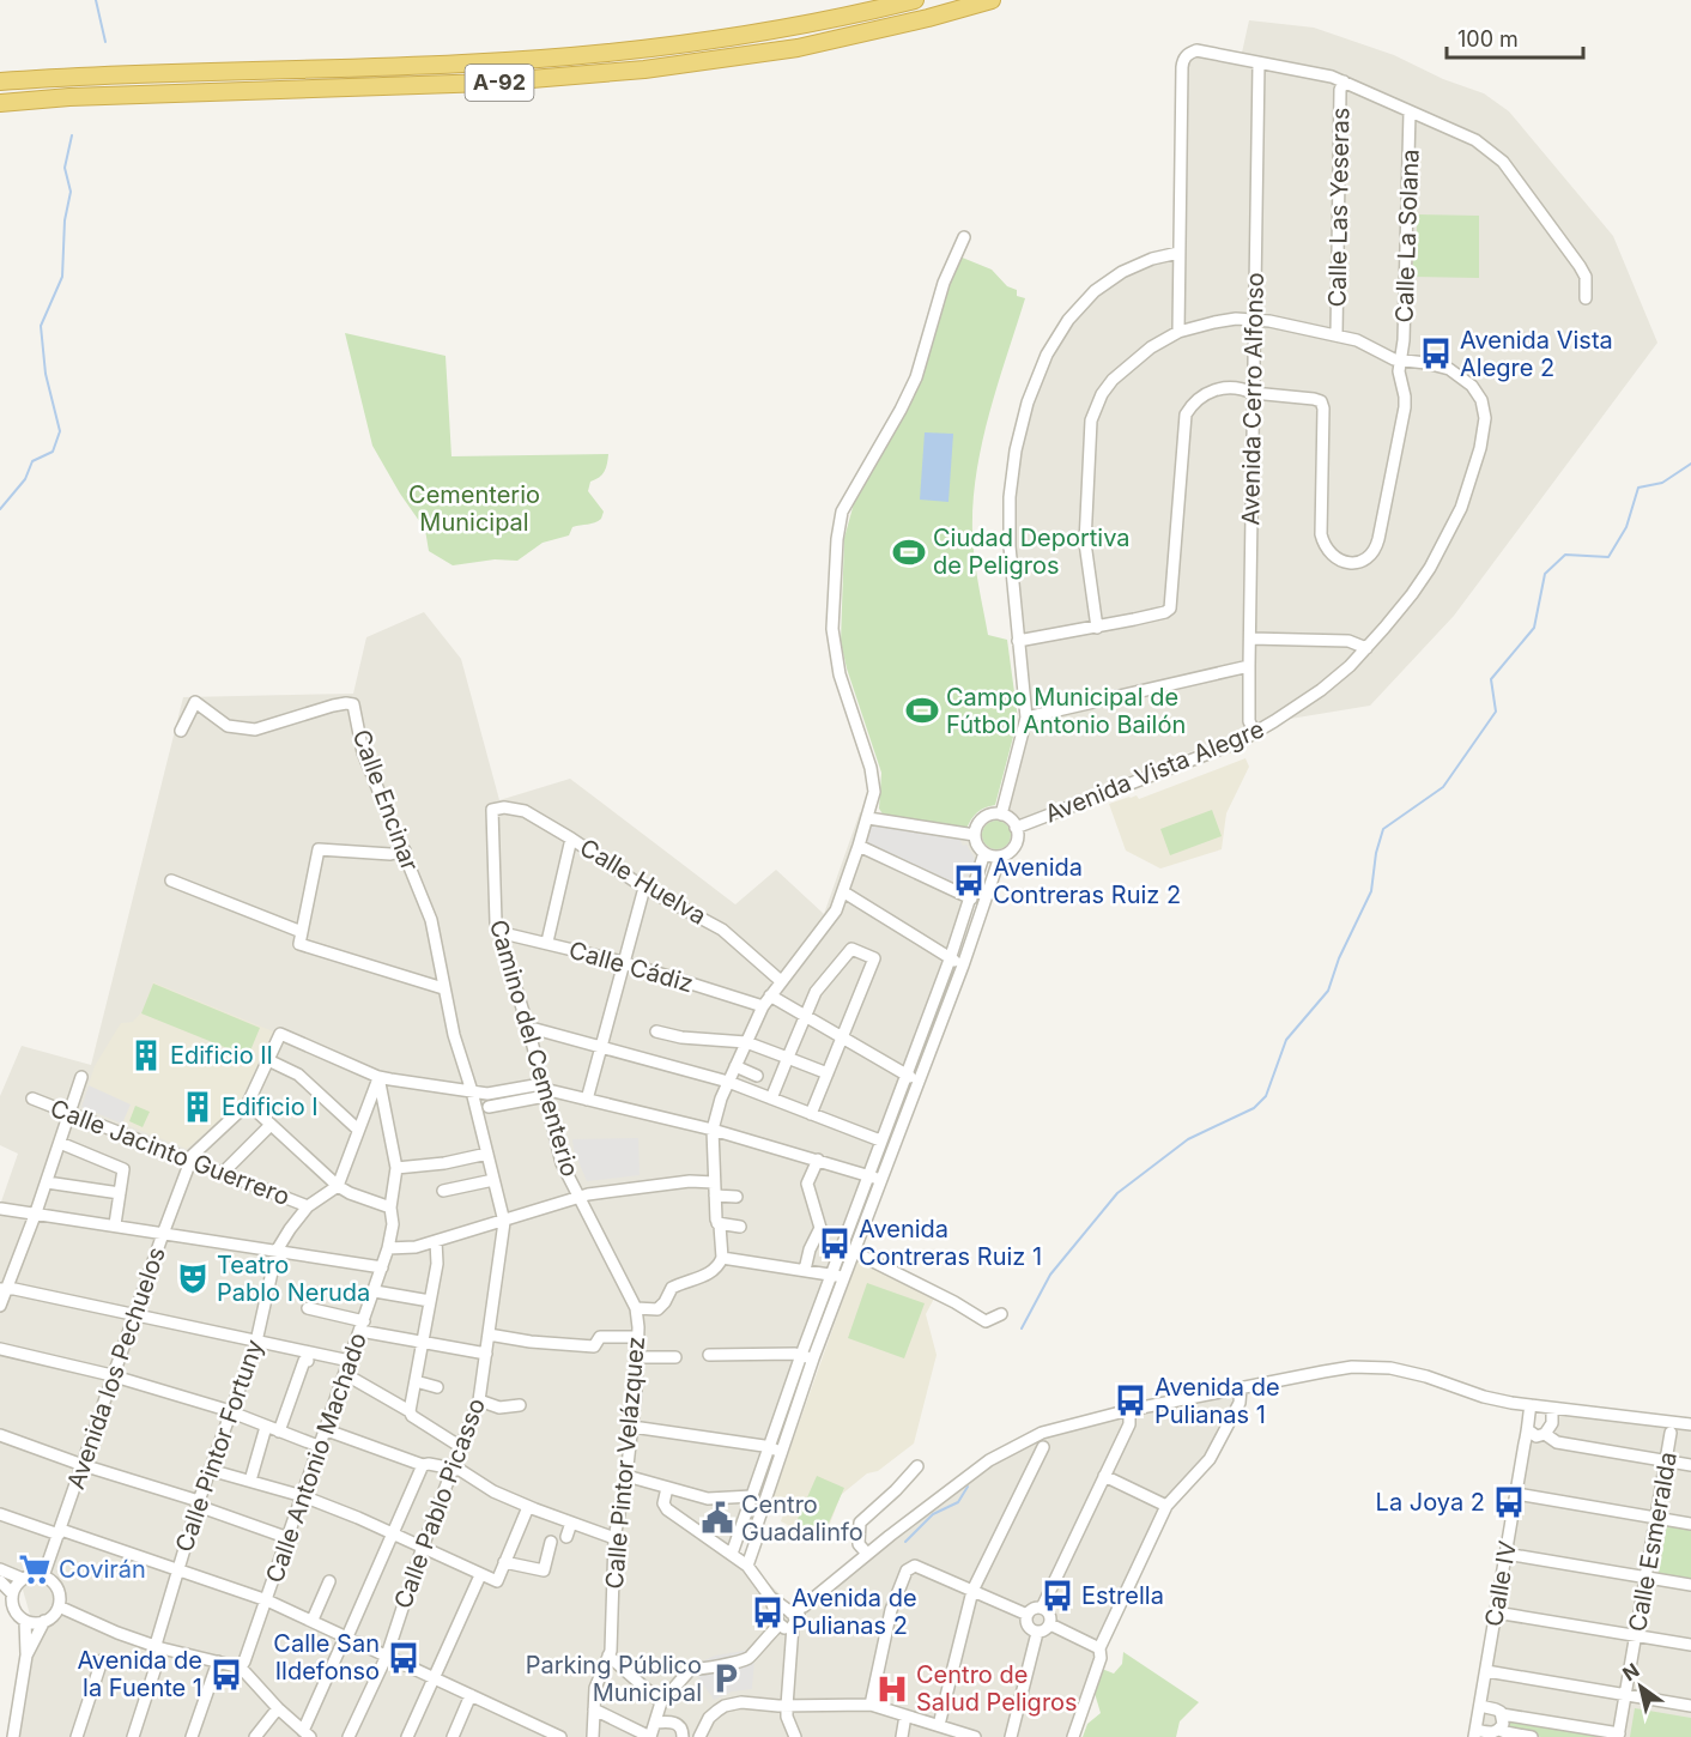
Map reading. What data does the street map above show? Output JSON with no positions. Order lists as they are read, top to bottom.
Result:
{
  "streets": {
    "highway": ["A-92"],
    "street": [
      "Calle Las Yeseras",
      "Calle La Solana",
      "Avenida Cerro Alfonso",
      "Avenida Vista Alegre",
      "Calle Encinar",
      "Calle Huelva",
      "Calle Cádiz",
      "Camino del Cementerio",
      "Calle Jacinto Guerrero",
      "Avenida los Pechuelos",
      "Calle Pintor Fortuny",
      "Calle Antonio Machado",
      "Calle Pintor Velázquez",
      "Calle Pablo Picasso",
      "Calle Esmeralda",
      "Calle IV"
    ]
  },
  "crossings": [
    ["Calle Las Yeseras", "Avenida Vista Alegre"],
    ["Calle La Solana", "Avenida Cerro Alfonso"],
    ["Calle La Solana", "Avenida Vista Alegre"],
    ["Avenida Cerro Alfonso", "Avenida Vista Alegre"],
    ["Calle Encinar", "Calle Pablo Picasso"],
    ["Calle Huelva", "Camino del Cementerio"],
    ["Calle Cádiz", "Camino del Cementerio"],
    ["Camino del Cementerio", "Calle Pintor Velázquez"],
    ["Calle Jacinto Guerrero", "Avenida los Pechuelos"],
    ["Calle Jacinto Guerrero", "Calle Pintor Fortuny"]
  ],
  "parks": ["Cementerio Municipal"],
  "places": {
    "bus stop": [
      "Avenida Vista Alegre 2",
      "Avenida Contreras Ruiz 2",
      "Avenida Contreras Ruiz 1",
      "Avenida de Pulianas 1",
      "La Joya 2",
      "Estrella",
      "Avenida de Pulianas 2",
      "Calle San Ildefonso",
      "Avenida de la Fuente 1"
    ],
    "sports": ["Ciudad Deportiva de Peligros", "Campo Municipal de Fútbol Antonio Bailón"],
    "building": ["Edificio II", "Edificio I"],
    "theatre": ["Teatro Pablo Neruda"],
    "public building": ["Centro Guadalinfo"],
    "supermarket": ["Covirán"],
    "parking": ["Parking Público Municipal"],
    "hospital": ["Centro de Salud Peligros"]
  },
  "scale_bar": "100 m",
  "north": "top left"
}
